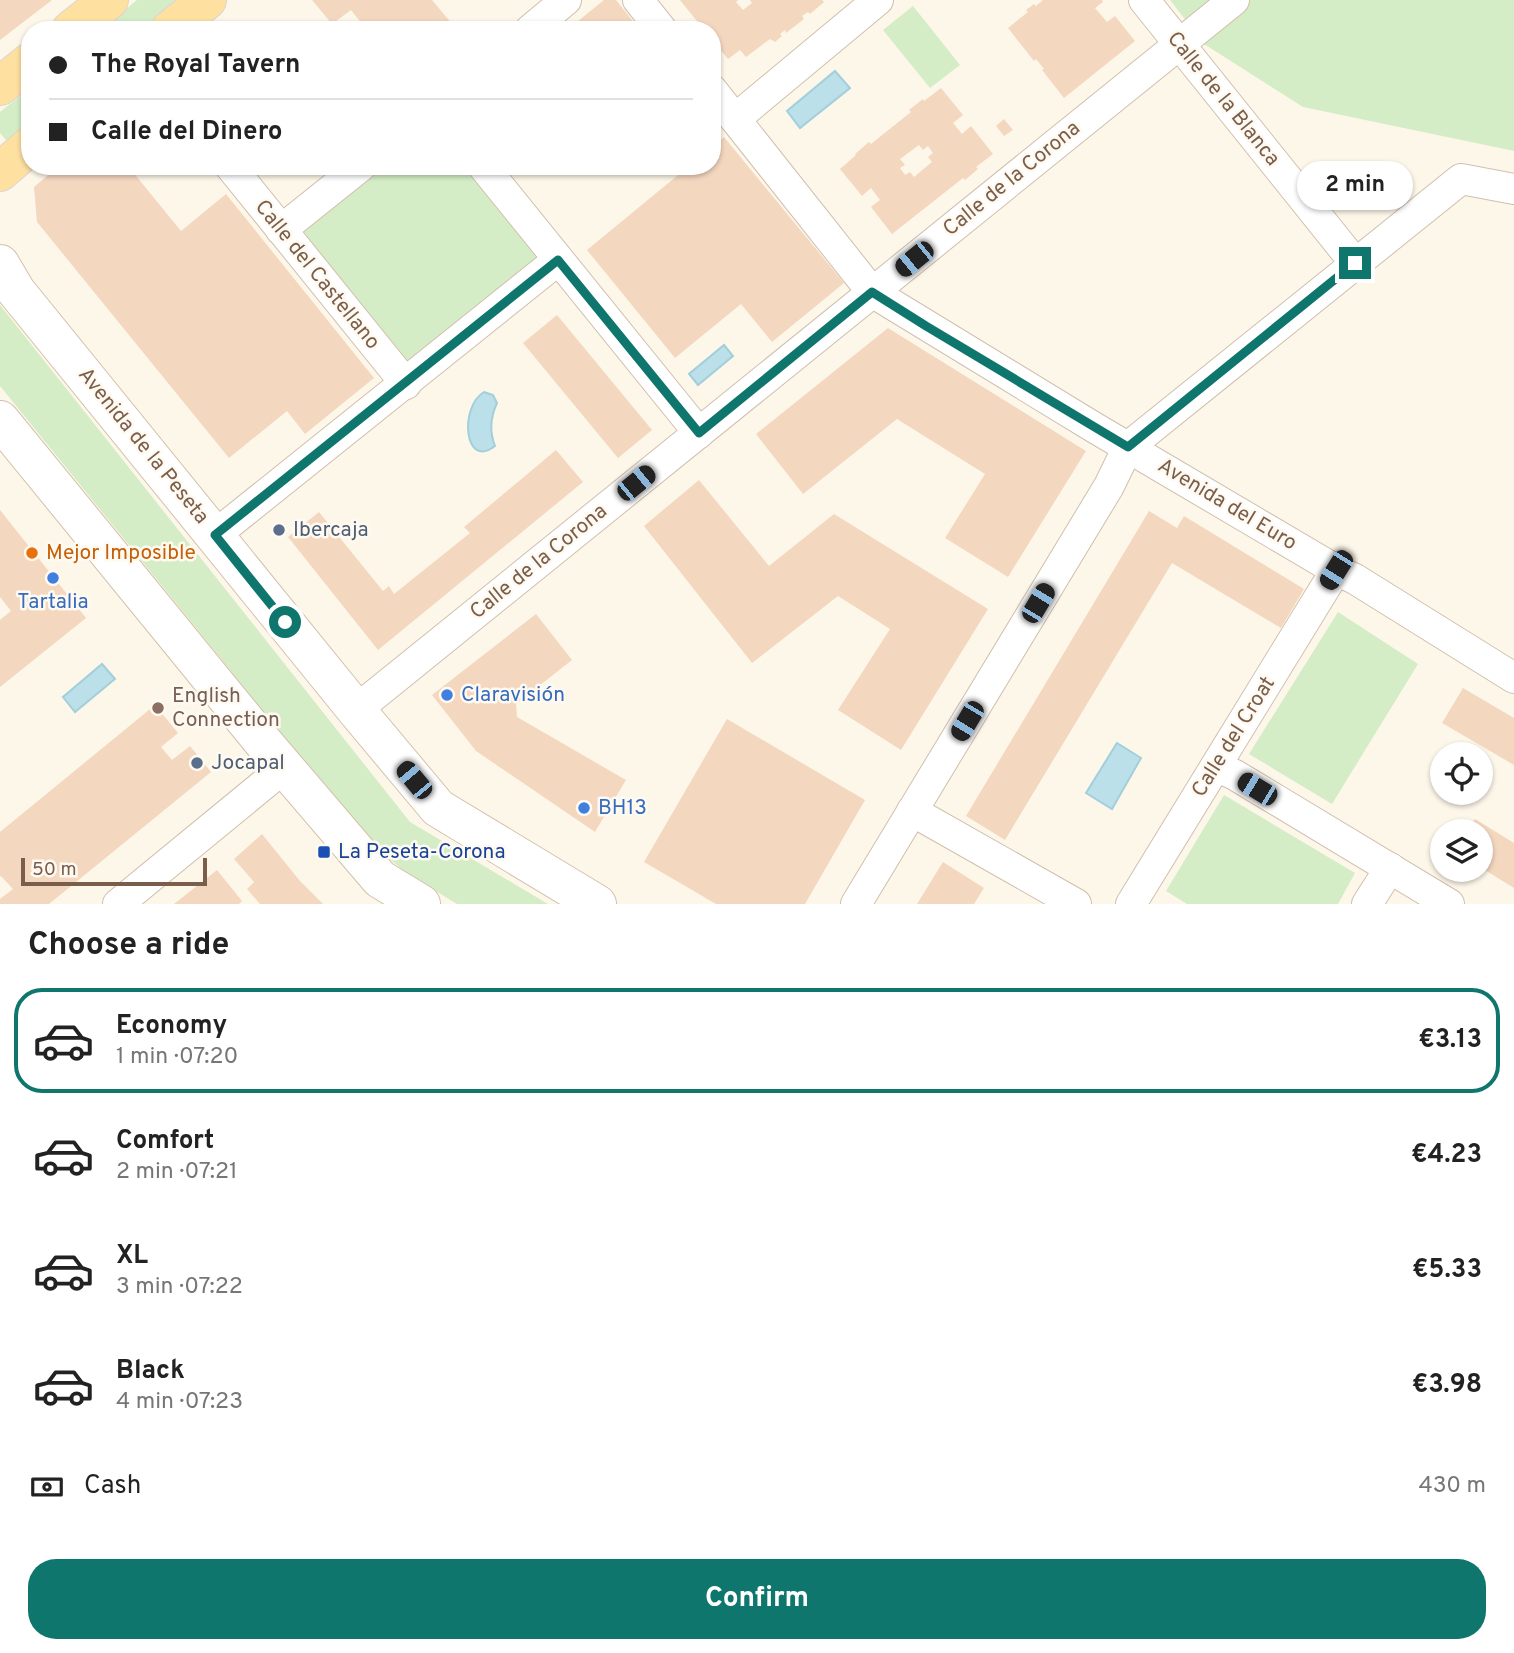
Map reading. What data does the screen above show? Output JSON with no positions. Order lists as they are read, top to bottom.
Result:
{
  "streets": {
    "street": [
      "Calle de la Blanca",
      "Calle de la Corona",
      "Calle del Castellano",
      "Avenida de la Peseta",
      "Avenida del Euro",
      "Calle del Croat"
    ]
  },
  "crossings": [
    ["Calle de la Blanca", "Calle de la Corona"],
    ["Calle de la Corona", "Avenida de la Peseta"],
    ["Calle de la Corona", "Avenida del Euro"],
    ["Avenida del Euro", "Calle del Croat"]
  ],
  "places": {
    "other": [
      "Ibercaja",
      "Mejor Imposible",
      "Tartalia",
      "Claravisión",
      "English Connection",
      "Jocapal",
      "BH13"
    ],
    "transit": ["La Peseta-Corona"]
  },
  "scale_bar": "50 m",
  "page": {
    "banner": ["The Royal Tavern", "Calle del Dinero"],
    "bubble": "2 min",
    "scale": "50 m",
    "heading": "Choose a ride",
    "list": [
      {
        "name": "Economy",
        "note": "1 min · 07:20",
        "value": "€3.13"
      },
      {
        "name": "Comfort",
        "note": "2 min · 07:21",
        "value": "€4.23"
      },
      {
        "name": "XL",
        "note": "3 min · 07:22",
        "value": "€5.33"
      },
      {
        "name": "Black",
        "note": "4 min · 07:23",
        "value": "€3.98"
      }
    ],
    "pay": ["Cash", "430 m"],
    "buttons": "Confirm"
  }
}
